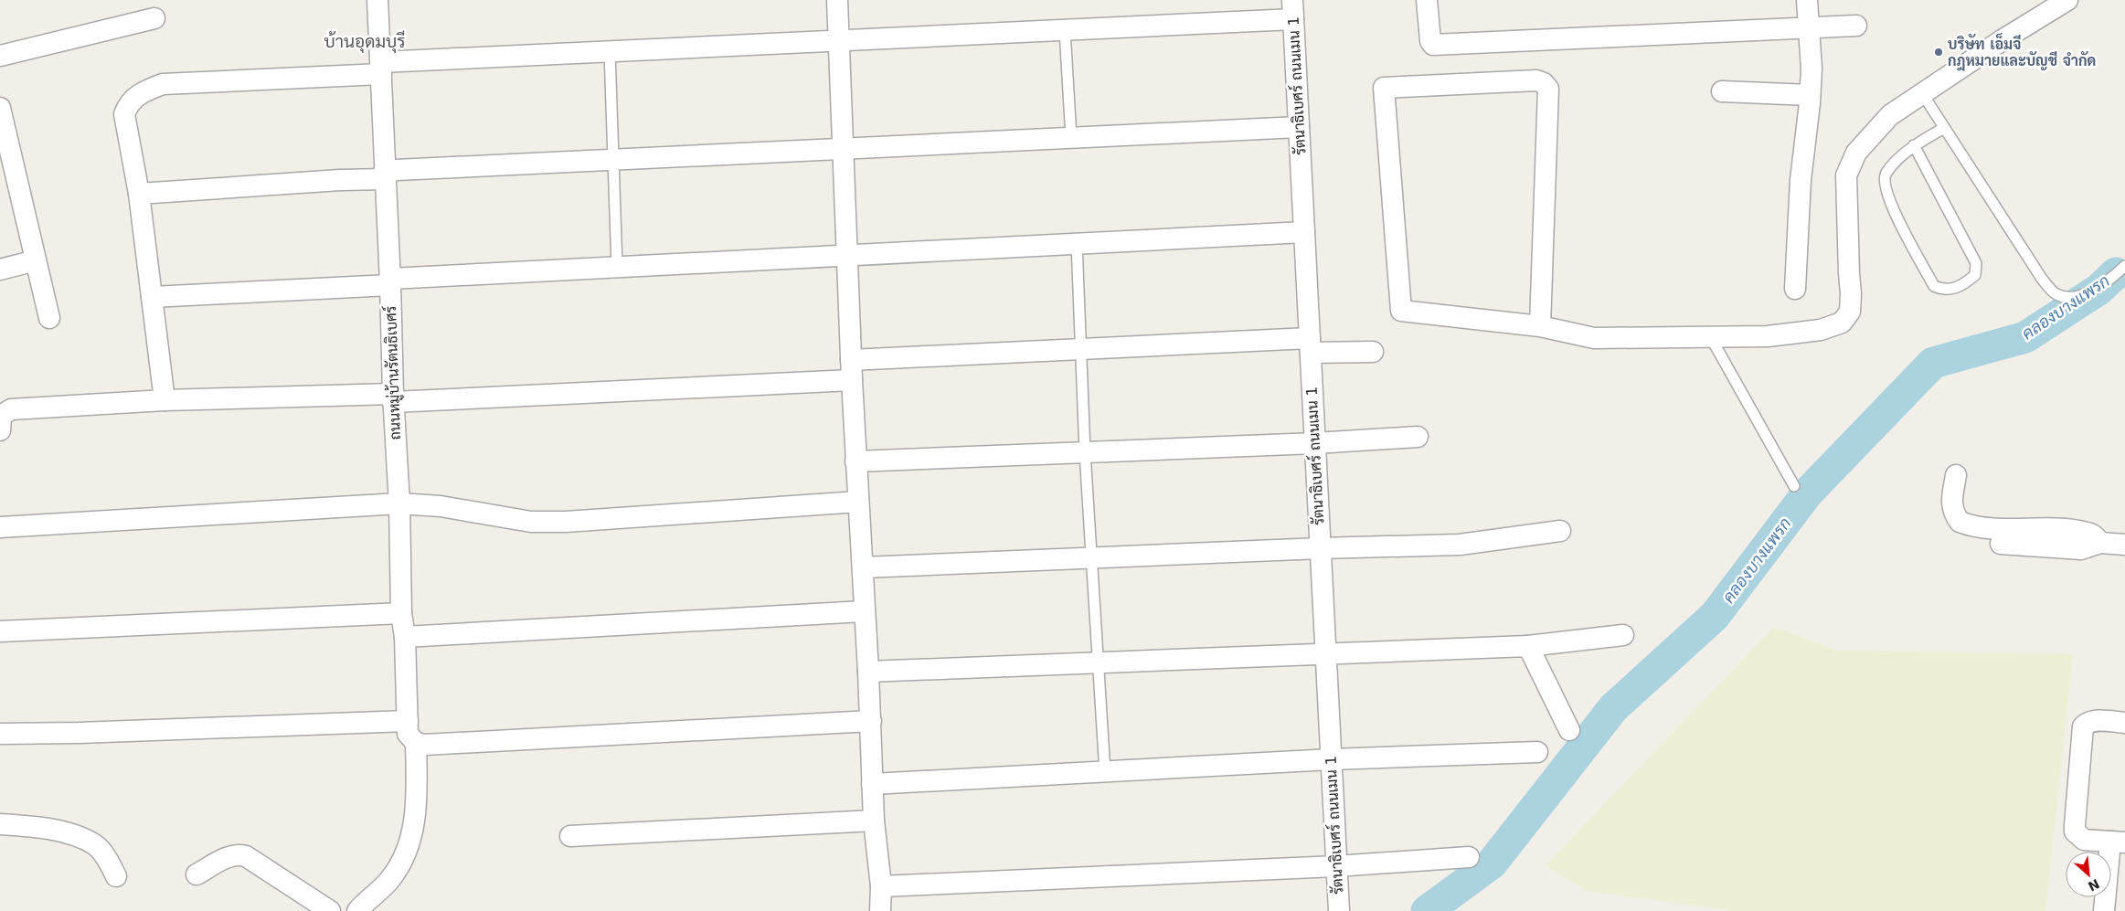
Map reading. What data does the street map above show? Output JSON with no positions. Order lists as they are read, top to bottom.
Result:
{
  "streets": {
    "street": ["รัตนาธิเบศร์ ถนนเมน 1", "ถนนหมู่บ้านรัตนธิเบศร์"]
  },
  "districts": ["บ้านอุดมบุรี"],
  "water": ["คลองบางแพรก"],
  "places": ["บริษัท เอ็มจี กฎหมายและบัญชี จำกัด"],
  "north": "bottom right"
}
